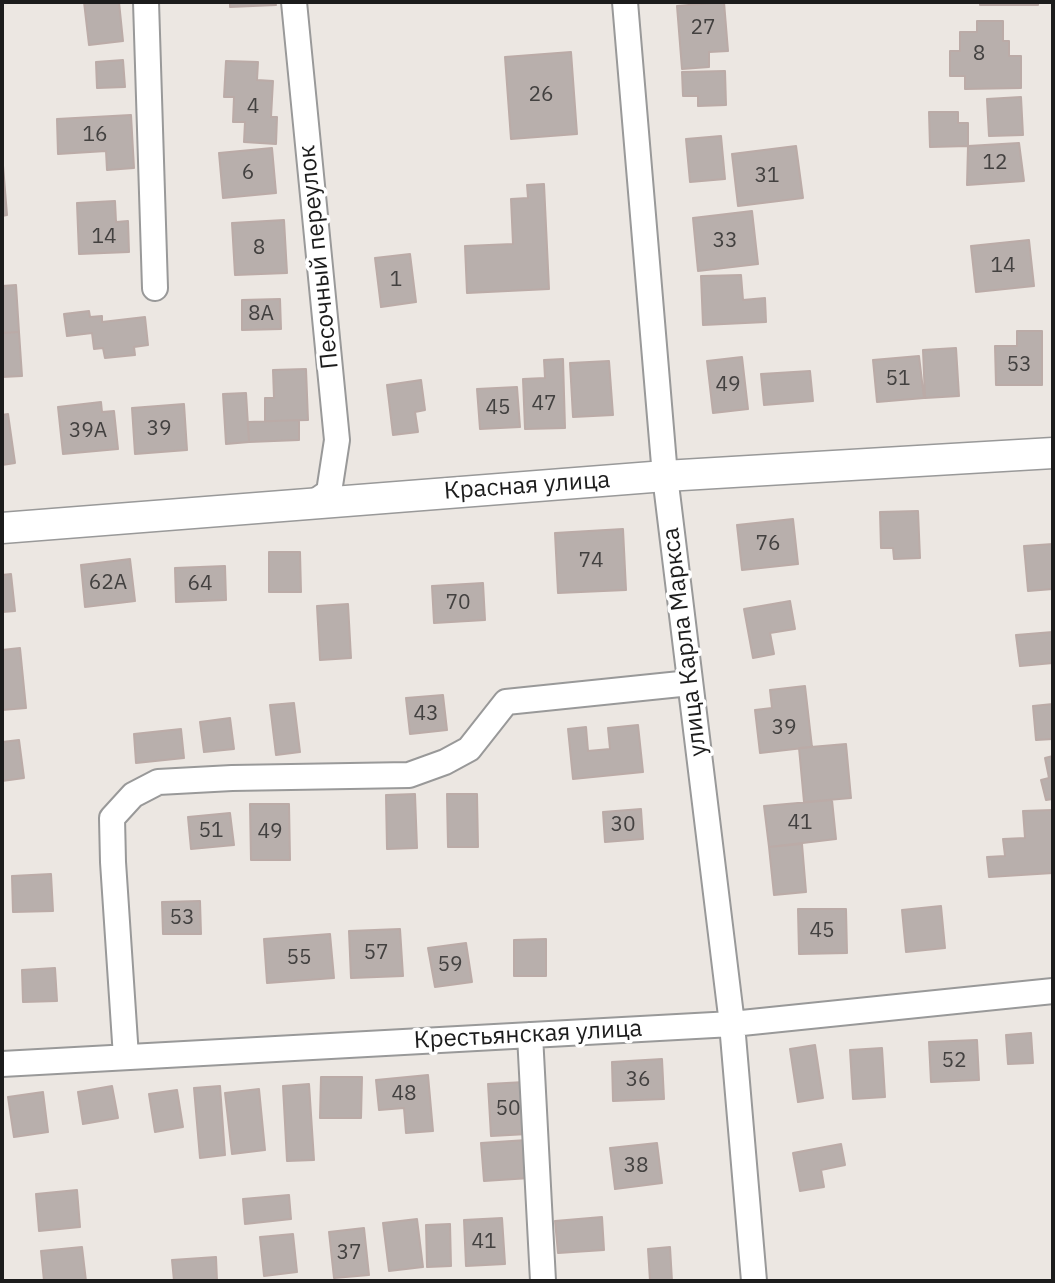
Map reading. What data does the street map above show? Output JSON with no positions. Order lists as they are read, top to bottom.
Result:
{
  "streets": {
    "street": [
      "Песочный переулок",
      "Красная улица",
      "улица Карла Маркса",
      "Крестьянская улица"
    ]
  },
  "crossings": [
    ["Песочный переулок", "Красная улица"],
    ["Красная улица", "улица Карла Маркса"],
    ["улица Карла Маркса", "Крестьянская улица"]
  ],
  "house_numbers": [
    "27",
    "8",
    "26",
    "4",
    "16",
    "12",
    "6",
    "31",
    "14",
    "33",
    "8",
    "14",
    "1",
    "8А",
    "53",
    "51",
    "49",
    "47",
    "45",
    "39",
    "39А",
    "76",
    "74",
    "62А",
    "64",
    "70",
    "43",
    "39",
    "41",
    "30",
    "51",
    "49",
    "53",
    "45",
    "57",
    "55",
    "59",
    "52",
    "36",
    "48",
    "50",
    "38",
    "41",
    "37"
  ]
}
